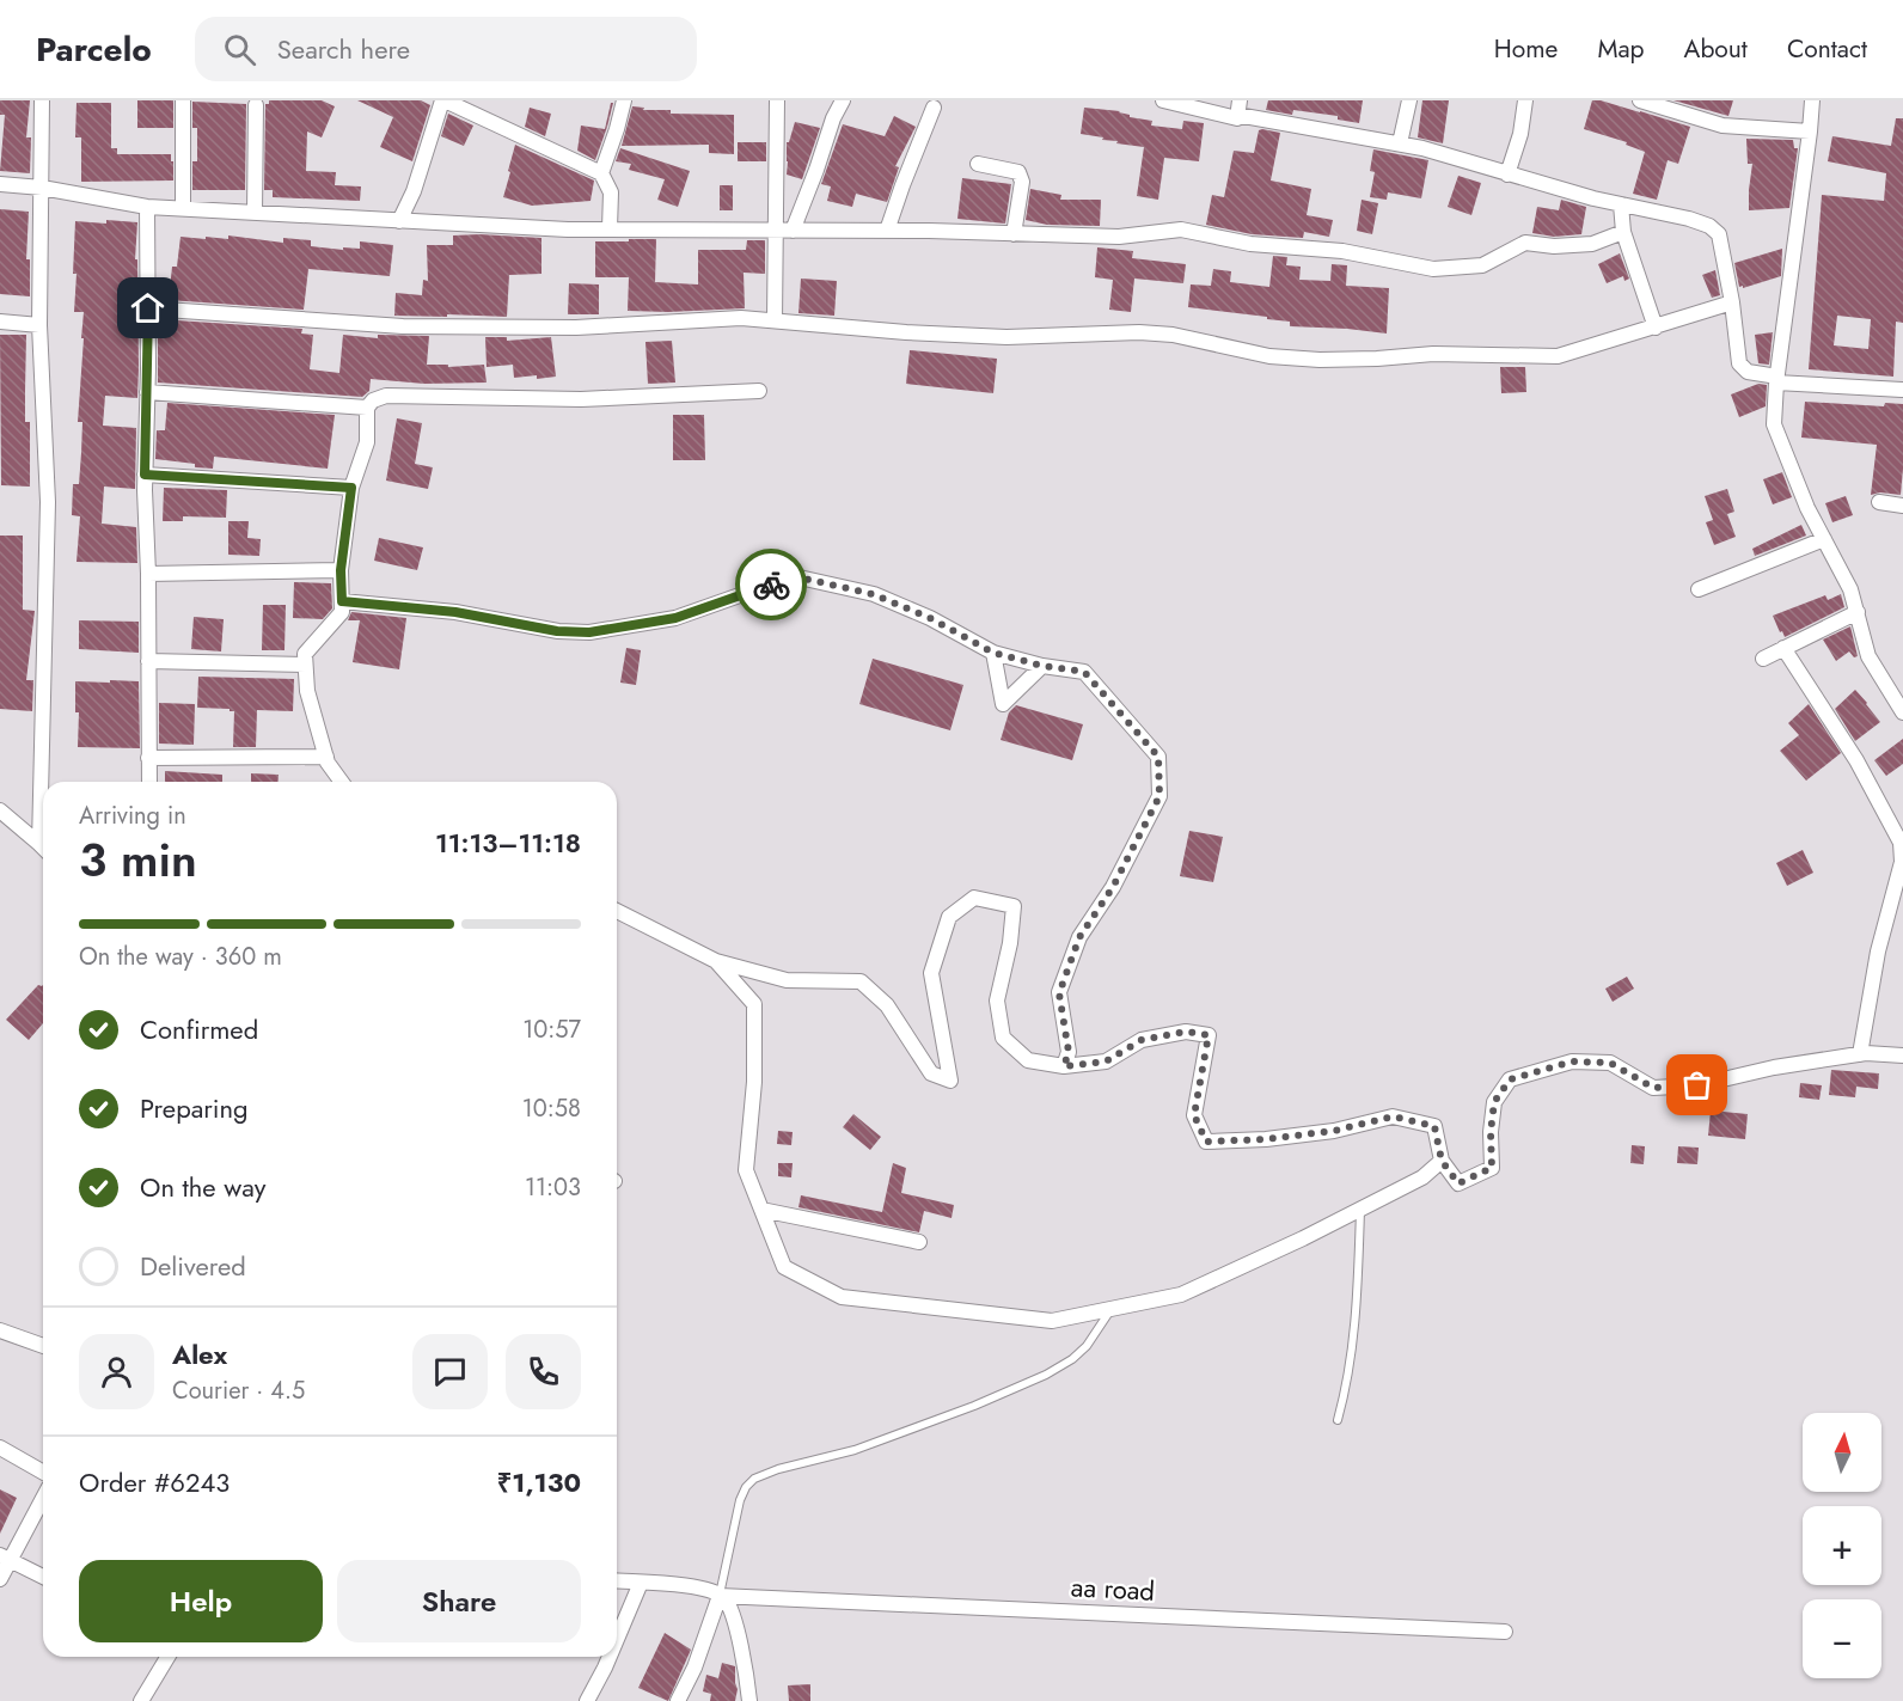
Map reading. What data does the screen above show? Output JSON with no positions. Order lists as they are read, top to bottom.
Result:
{
  "streets": {
    "street": ["aa road"]
  },
  "north": "top",
  "page": {
    "header": "Parcelo",
    "search": "Search here",
    "nav": [
      "Home",
      "Map",
      "About",
      "Contact"
    ],
    "heading": ["3 min", "Arriving in", "11:13–11:18"],
    "panel": [
      "Alex",
      "Courier · 4.5",
      "Order #6243",
      "₹1,130"
    ],
    "bar": "On the way · 360 m",
    "list": [
      ["Confirmed", "10:57"],
      ["Preparing", "10:58"],
      ["On the way", "11:03"],
      "Delivered"
    ],
    "map_buttons": ["+", "−"],
    "buttons": ["Help", "Share"]
  }
}
